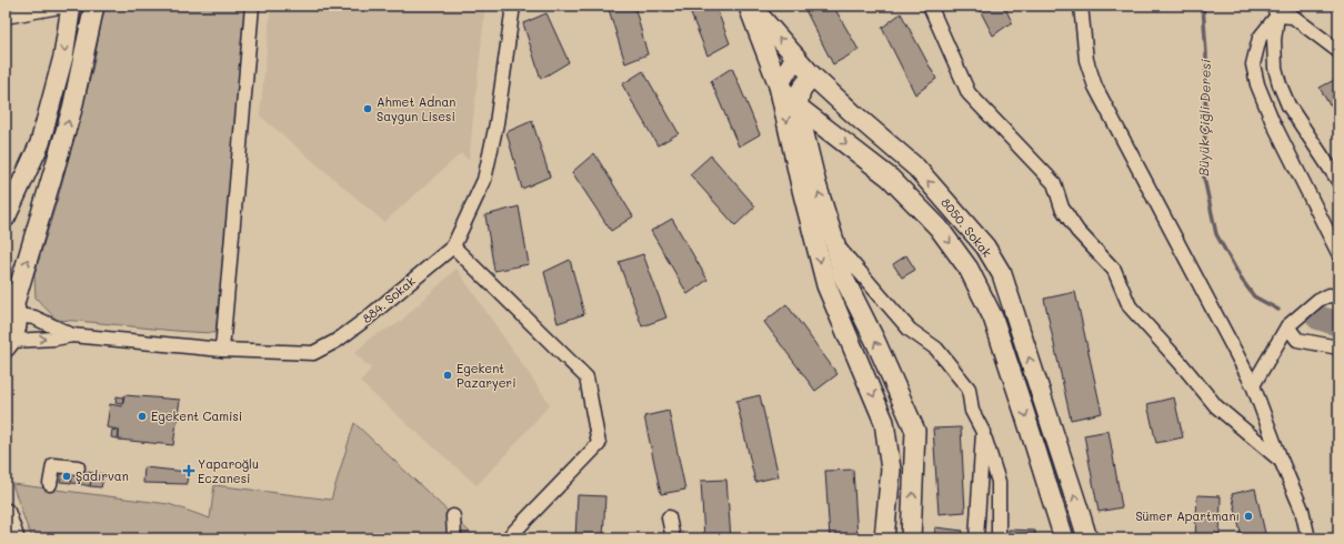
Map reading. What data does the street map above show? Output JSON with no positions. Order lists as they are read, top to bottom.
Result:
{
  "streets": {
    "street": ["8050. Sokak", "884. Sokak"]
  },
  "water": ["Büyük Çiğli Deresi"],
  "places": {
    "other": [
      "Ahmet Adnan Saygun Lisesi",
      "Egekent Pazaryeri",
      "Egekent Camisi",
      "Şadırvan",
      "Sümer Apartmanı"
    ],
    "health": ["Yaparoğlu Eczanesi"]
  }
}
